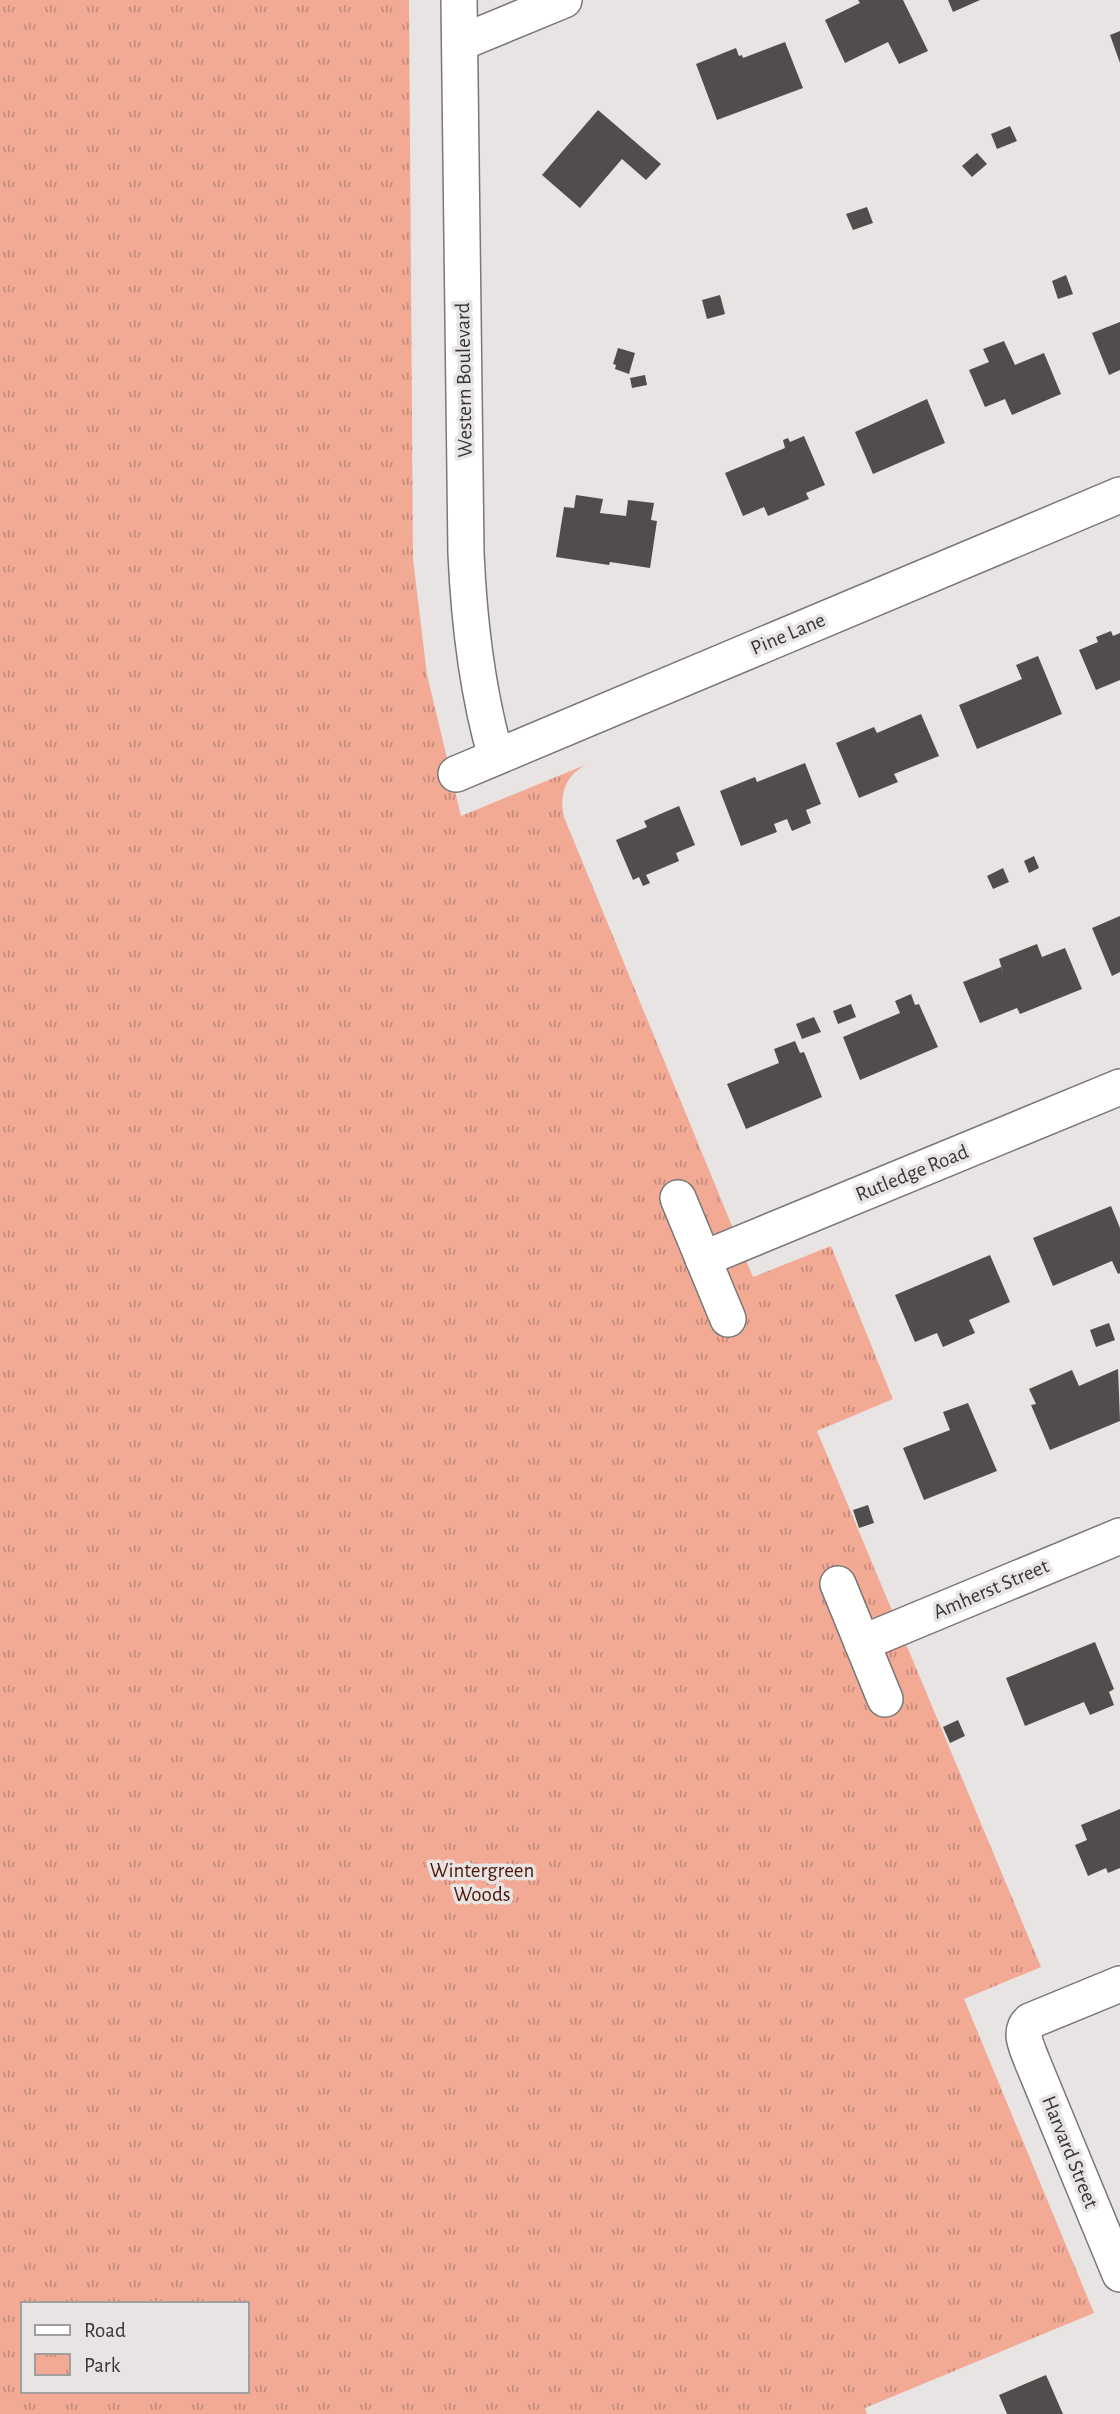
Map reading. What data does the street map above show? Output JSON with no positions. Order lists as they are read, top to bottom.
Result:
{
  "streets": {
    "street": [
      "Western Boulevard",
      "Pine Lane",
      "Rutledge Road",
      "Amherst Street",
      "Harvard Street"
    ]
  },
  "crossings": [
    ["Western Boulevard", "Pine Lane"]
  ],
  "parks": ["Wintergreen Woods"],
  "legend": ["Road", "Park"]
}
